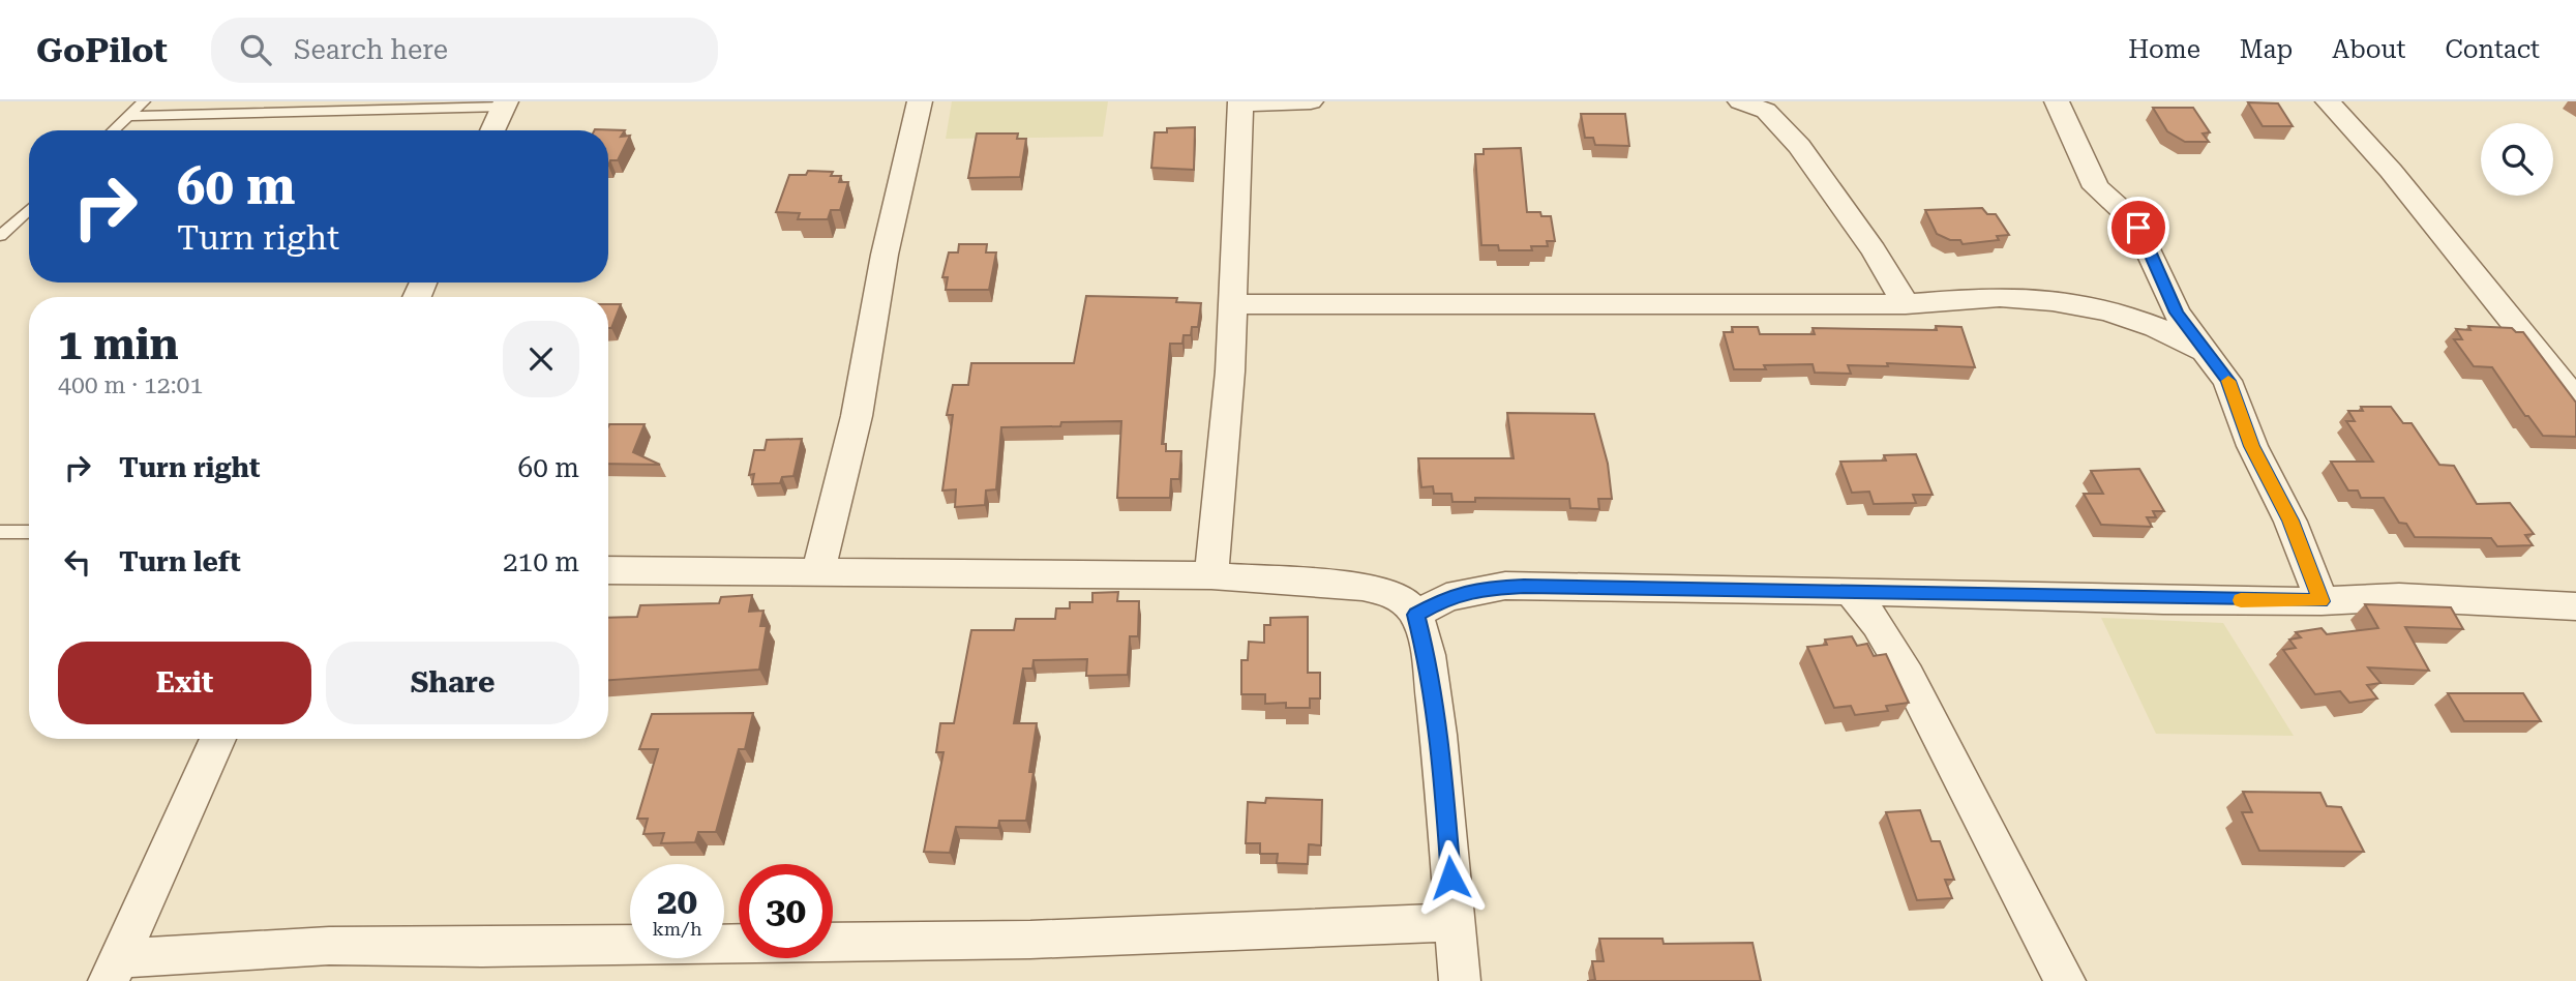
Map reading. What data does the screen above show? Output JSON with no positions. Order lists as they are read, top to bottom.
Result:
{
  "page": {
    "header": "GoPilot",
    "search": "Search here",
    "nav": [
      "Home",
      "Map",
      "About",
      "Contact"
    ],
    "turn": ["60 m", "Turn right"],
    "heading": ["1 min", "400 m · 12:01"],
    "list": [
      {
        "name": "Turn right",
        "value": "60 m"
      },
      {
        "name": "Turn left",
        "value": "210 m"
      }
    ],
    "buttons": ["Exit", "Share"],
    "speed": "20 km/h",
    "limit": "30"
  }
}
